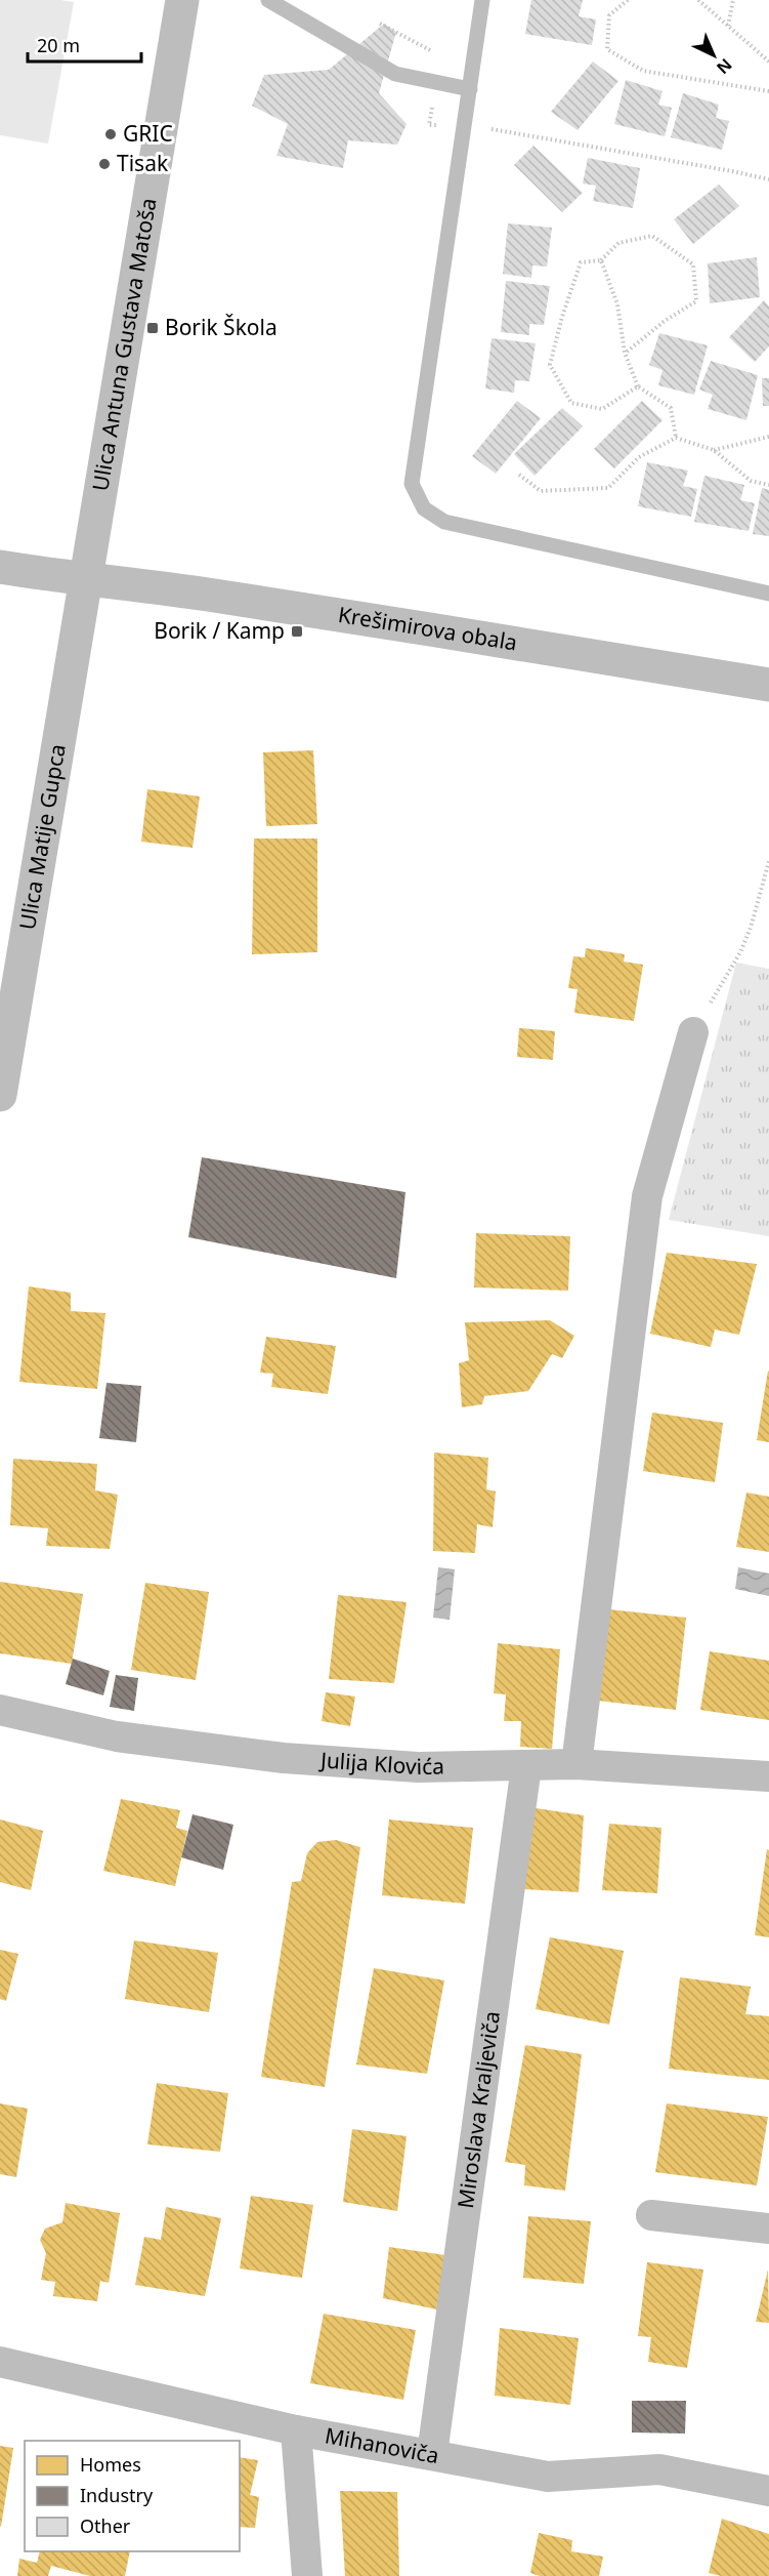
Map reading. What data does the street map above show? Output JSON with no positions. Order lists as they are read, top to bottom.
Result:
{
  "streets": {
    "street": [
      "Ulica Antuna Gustava Matoša",
      "Krešimirova obala",
      "Ulica Matije Gupca",
      "Julija Klovića",
      "Miroslava Kraljeviča",
      "Mihanoviča"
    ]
  },
  "crossings": [
    ["Ulica Antuna Gustava Matoša", "Krešimirova obala"],
    ["Ulica Antuna Gustava Matoša", "Ulica Matije Gupca"],
    ["Krešimirova obala", "Ulica Matije Gupca"],
    ["Julija Klovića", "Miroslava Kraljeviča"],
    ["Miroslava Kraljeviča", "Mihanoviča"]
  ],
  "places": {
    "other": ["GRIC", "Tisak"],
    "transit": ["Borik Škola", "Borik / Kamp"]
  },
  "legend": ["Homes", "Industry", "Other"],
  "scale_bar": "20 m",
  "north": "bottom right"
}
